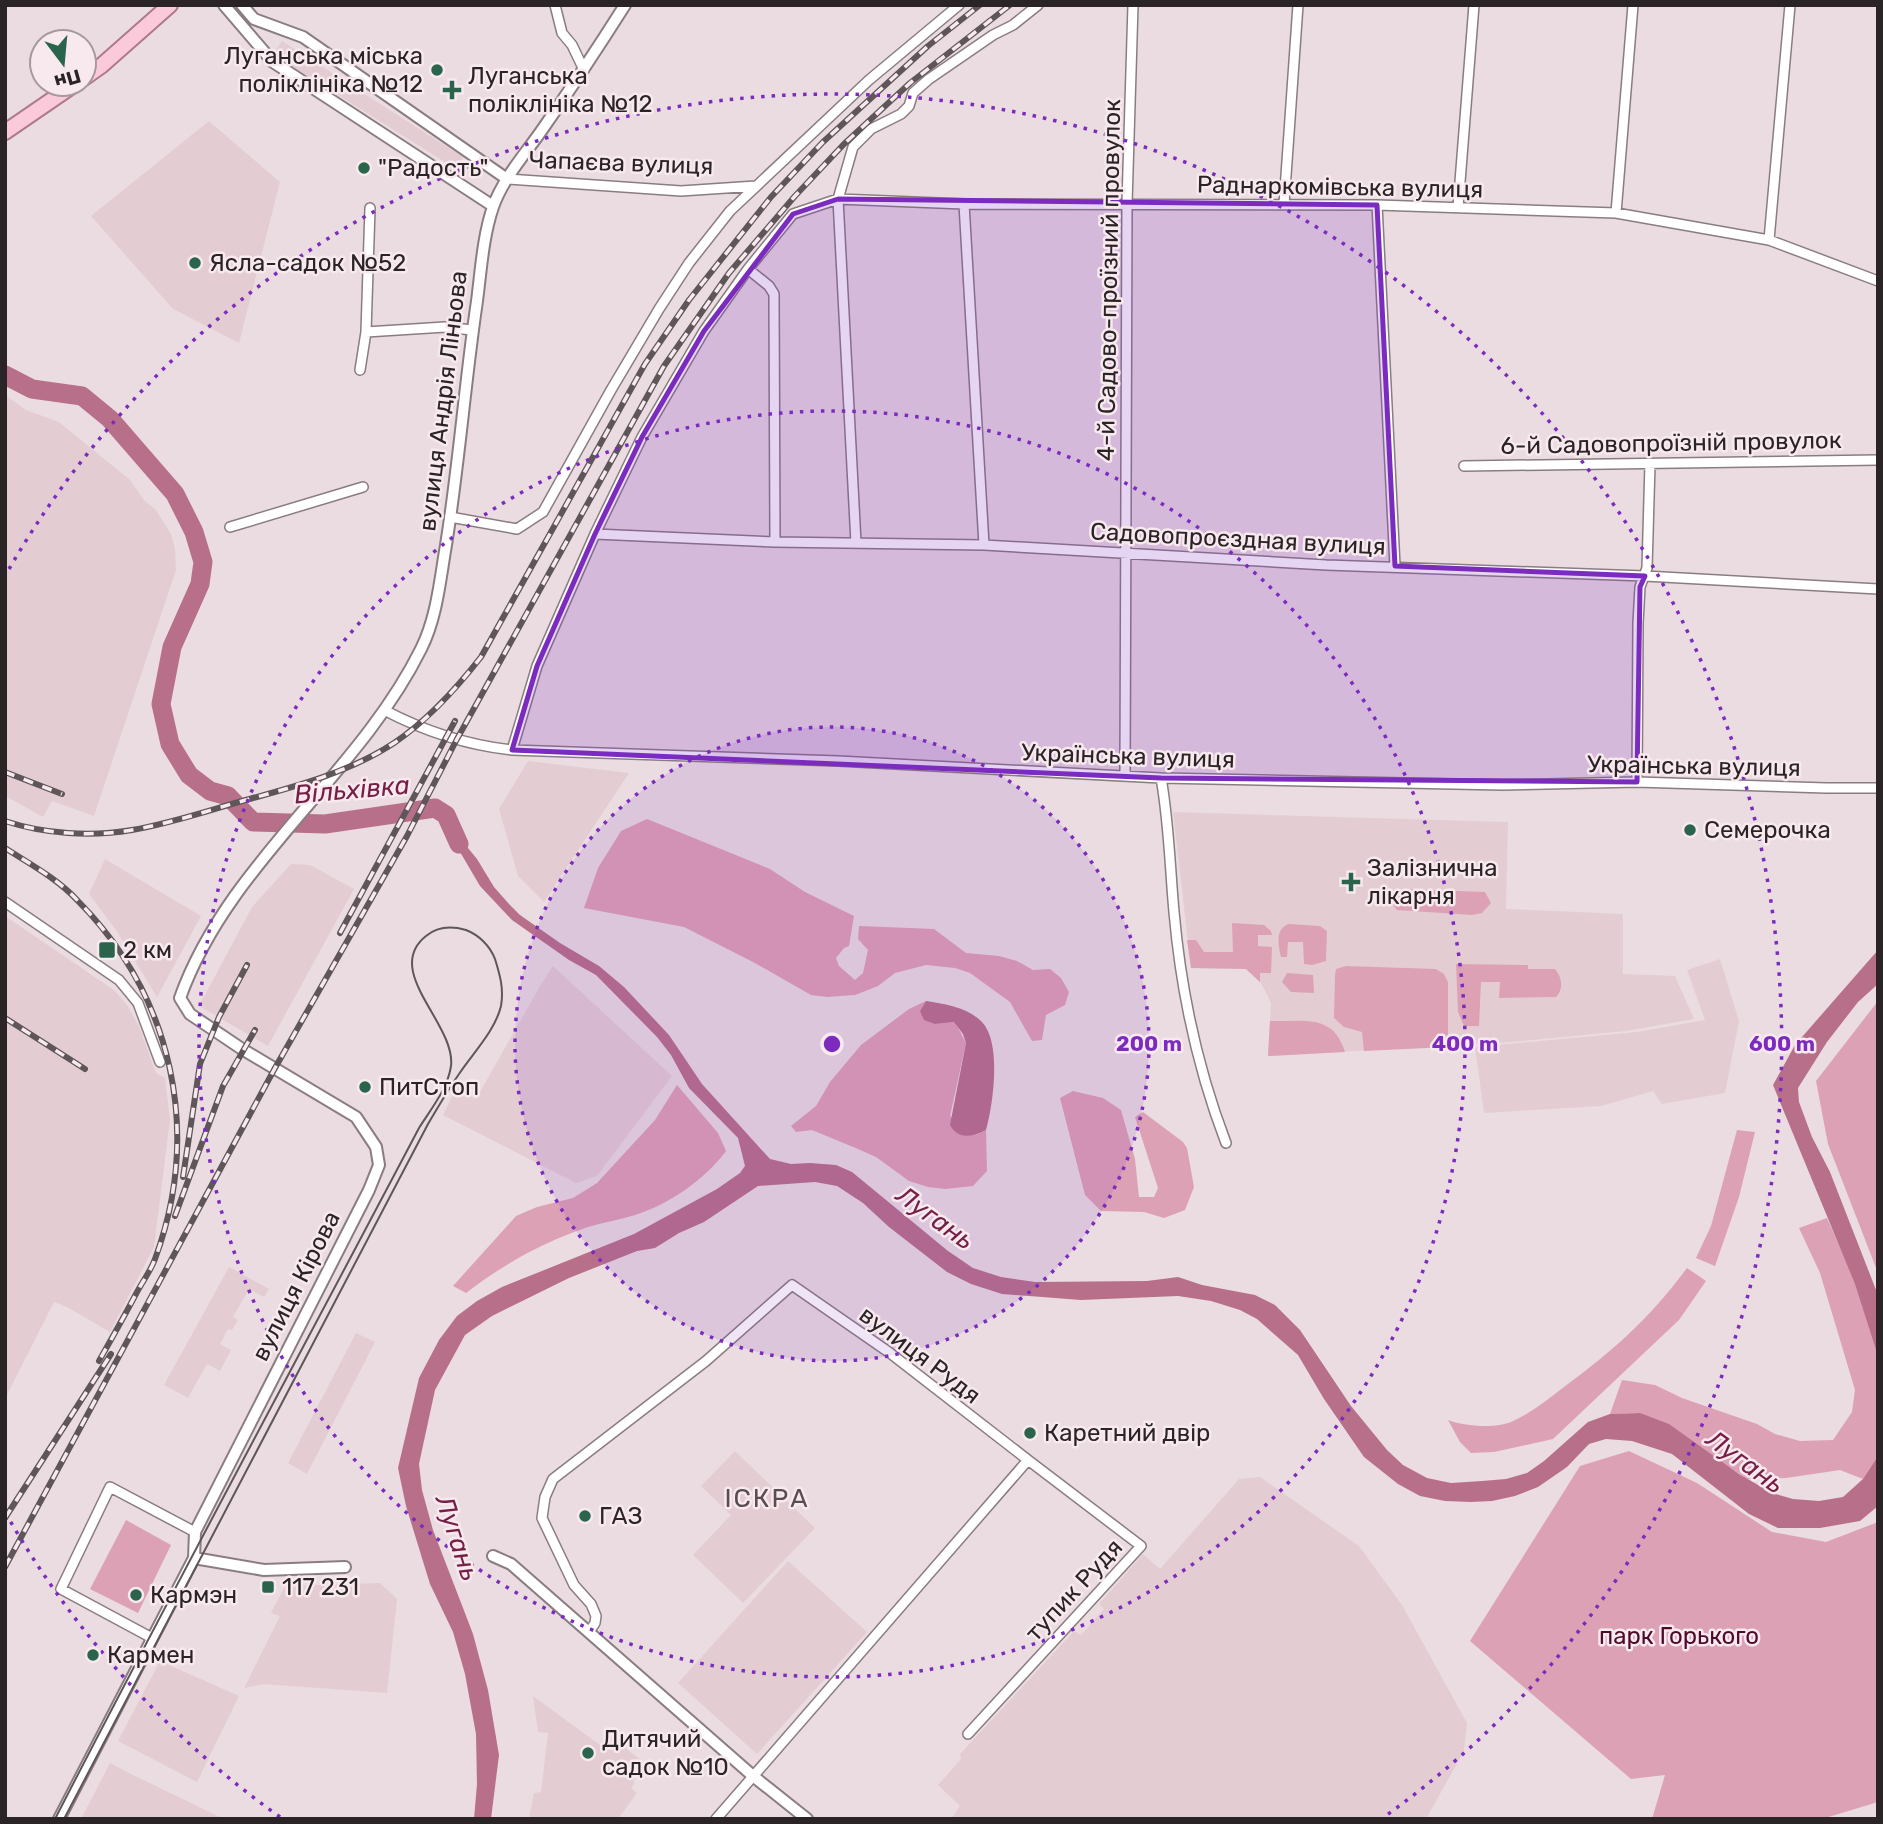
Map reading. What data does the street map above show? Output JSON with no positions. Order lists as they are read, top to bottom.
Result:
{
  "streets": {
    "street": [
      "Чапаєва вулиця",
      "Раднаркомівська вулиця",
      "4-й Садово-проїзний провулок",
      "вулиця Андрія Ліньова",
      "6-й Садовопроїзній провулок",
      "Садовопроєздная вулиця",
      "Українська вулиця",
      "вулиця Кірова",
      "вулиця Рудя",
      "тупик Рудя"
    ]
  },
  "crossings": [
    ["Чапаєва вулиця", "вулиця Андрія Ліньова"],
    ["Раднаркомівська вулиця", "4-й Садово-проїзний провулок"],
    ["4-й Садово-проїзний провулок", "Садовопроєздная вулиця"],
    ["4-й Садово-проїзний провулок", "Українська вулиця"],
    ["вулиця Андрія Ліньова", "Українська вулиця"],
    ["вулиця Андрія Ліньова", "вулиця Кірова"],
    ["вулиця Рудя", "тупик Рудя"]
  ],
  "districts": ["ІСКРА"],
  "water": ["Вільхівка", "Лугань"],
  "parks": ["парк Горького"],
  "places": {
    "other": [
      "Луганська міська поліклініка №12",
      "\"Радость\"",
      "Ясла-садок №52",
      "Семерочка",
      "ПитСтоп",
      "Каретний двір",
      "ГАЗ",
      "Кармэн",
      "Кармен",
      "Дитячий садок №10"
    ],
    "health": ["Луганська поліклініка №12", "Залізнична лікарня"],
    "transit": ["2 км", "117 231"]
  },
  "north": "bottom",
  "rings": ["200 m", "400 m", "600 m"]
}
